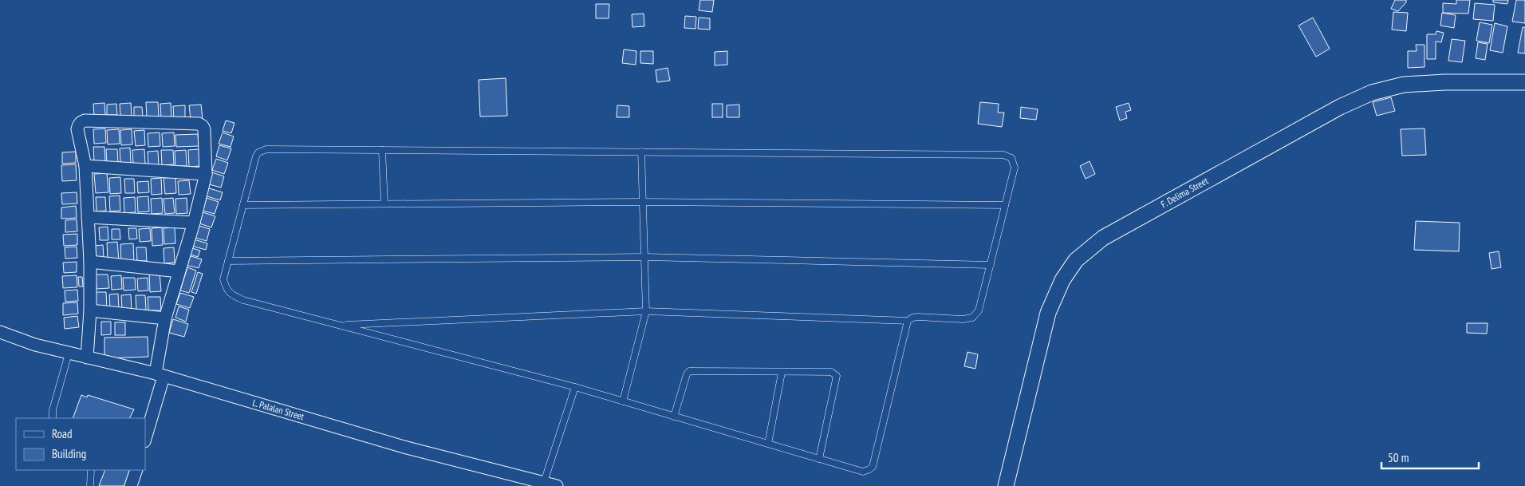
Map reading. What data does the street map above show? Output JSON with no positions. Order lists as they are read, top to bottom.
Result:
{
  "streets": {
    "street": ["F. Delima Street", "L. Palalan Street"]
  },
  "legend": ["Road", "Building"],
  "scale_bar": "50 m"
}
